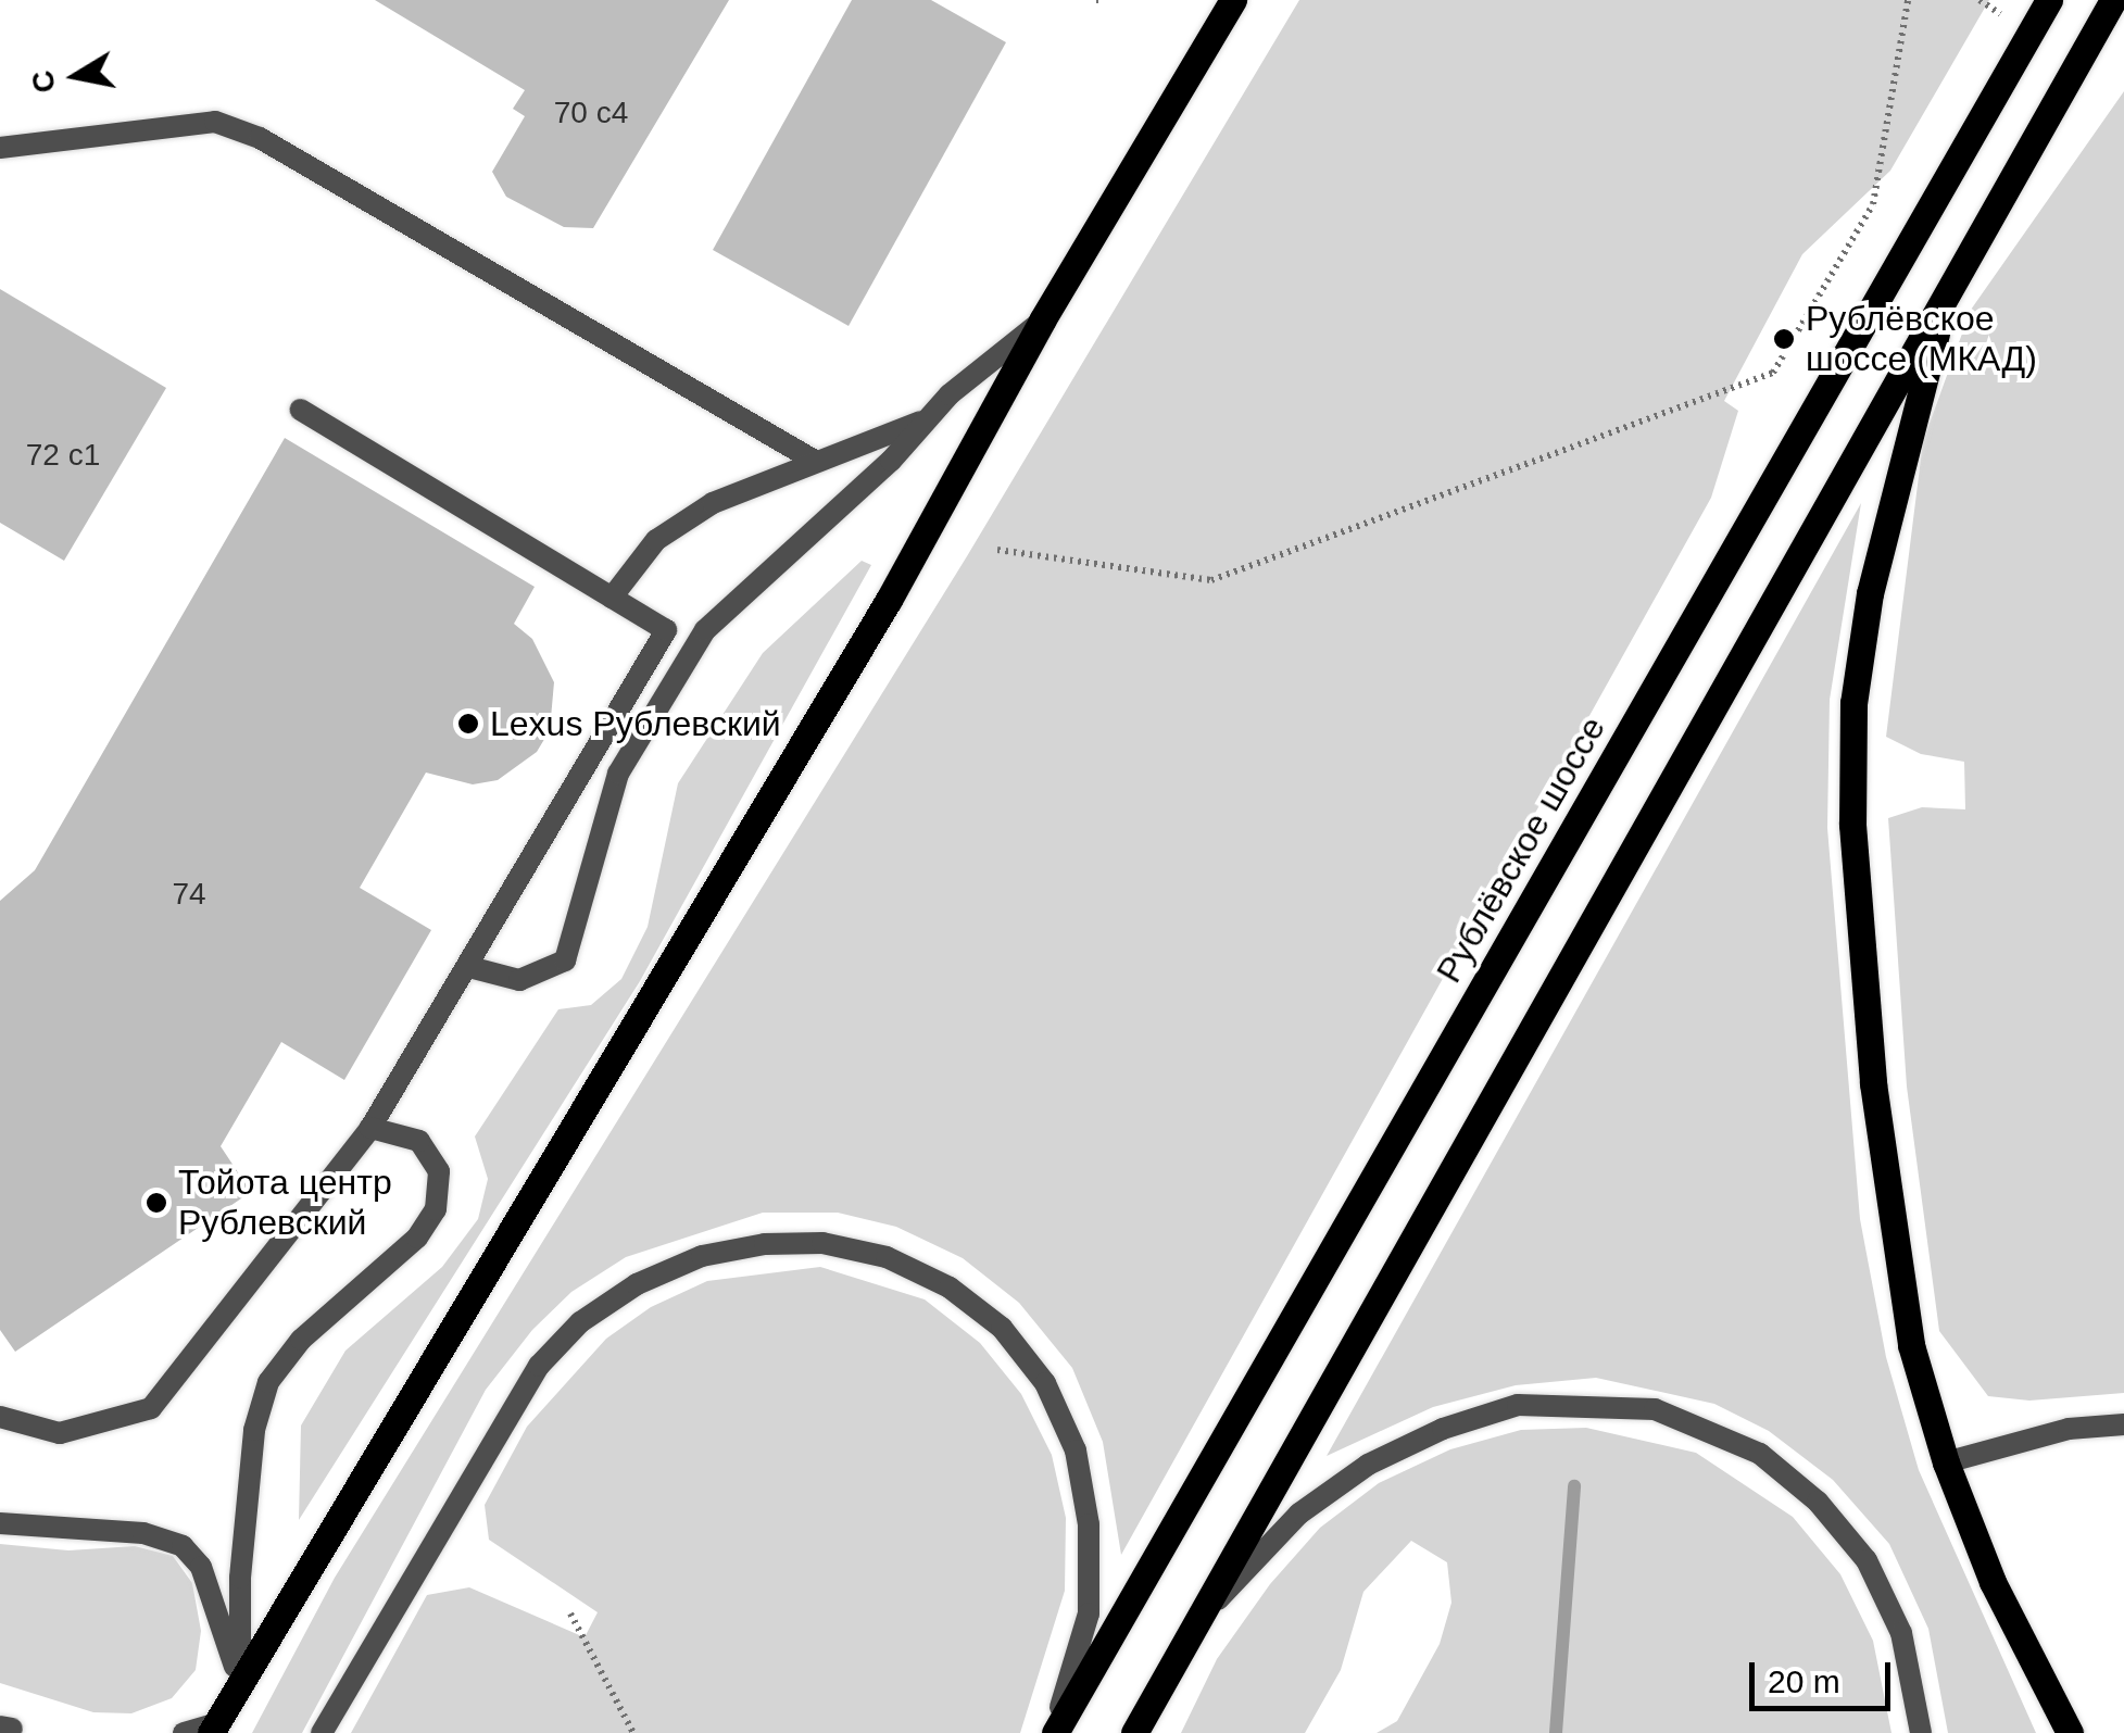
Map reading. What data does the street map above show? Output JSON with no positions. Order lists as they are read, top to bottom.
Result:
{
  "streets": {
    "main road": ["Рублёвское шоссе"]
  },
  "places": ["Рублёвское шоссе (МКАД)", "Lexus Рублевский", "Тойота центр Рублевский"],
  "house_numbers": ["70 с4", "72 с1", "74"],
  "scale_bar": "20 m",
  "north": "left"
}
